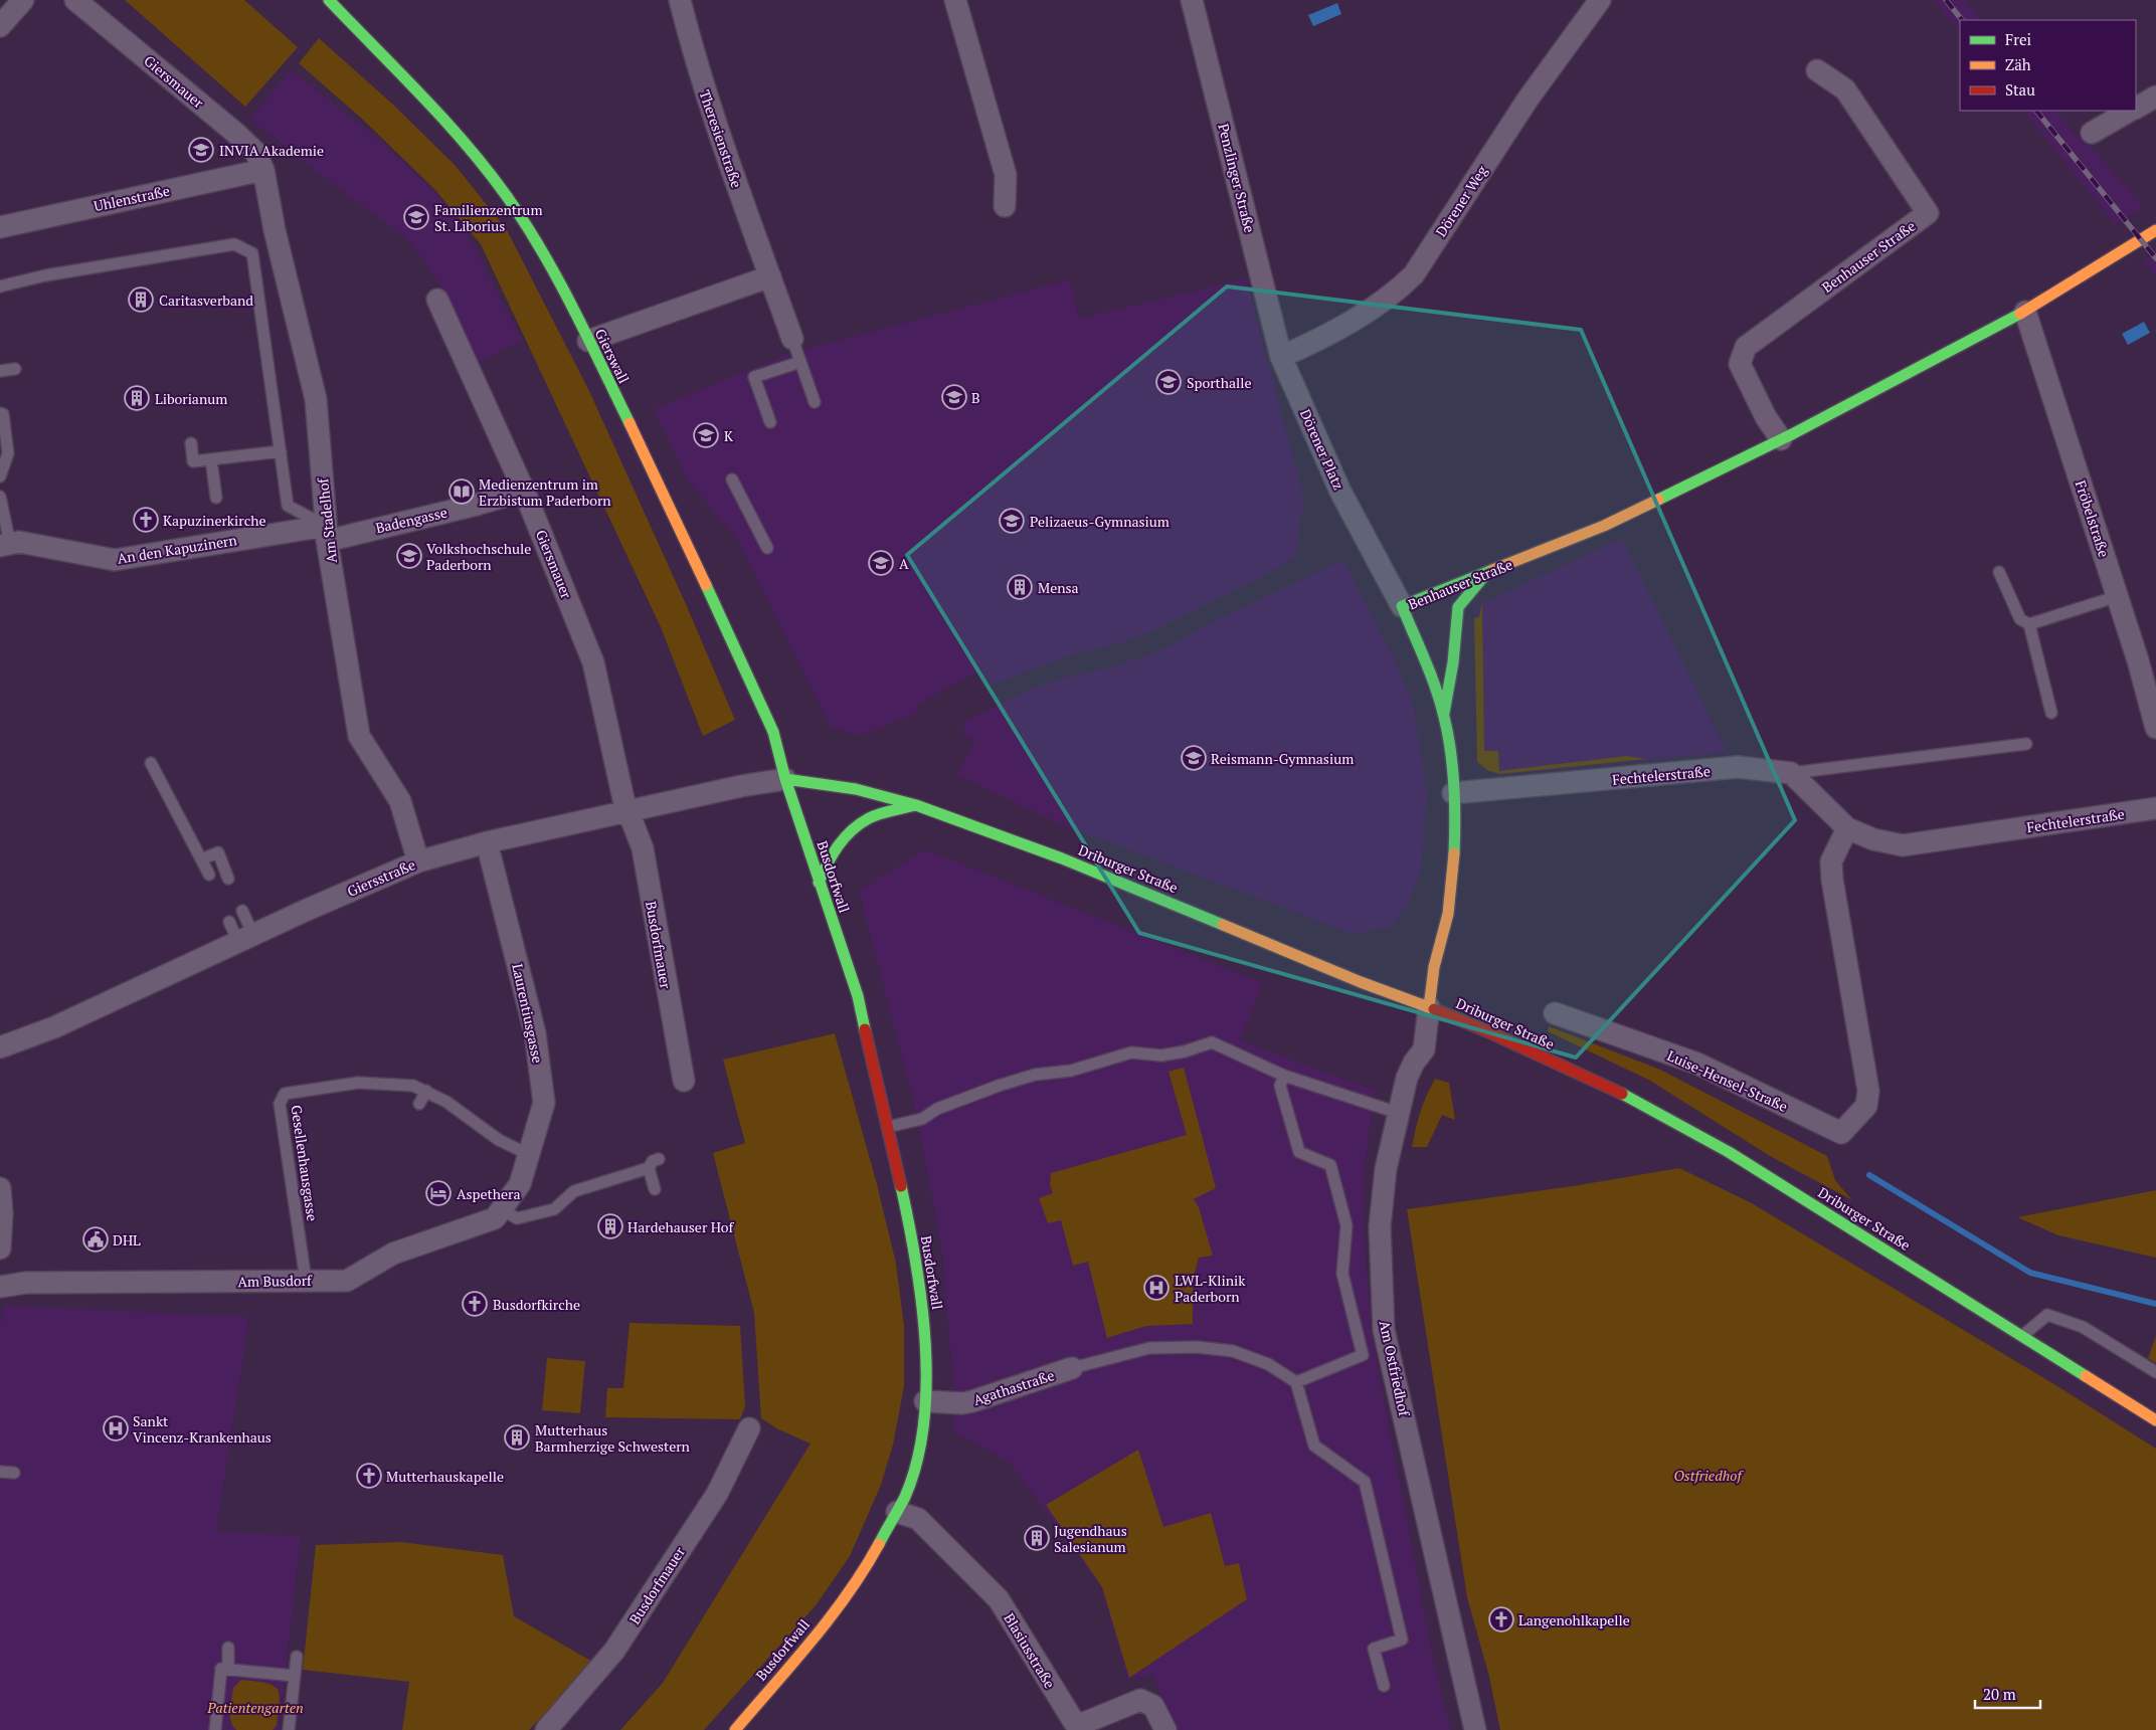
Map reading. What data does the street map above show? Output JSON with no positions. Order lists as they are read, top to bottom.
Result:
{
  "streets": {
    "main road": [
      "Benhauser Straße",
      "Gierswall",
      "Driburger Straße",
      "Busdorfwall"
    ],
    "street": [
      "Giersmauer",
      "Theresienstraße",
      "Penzlinger Straße",
      "Uhlenstraße",
      "Dörener Weg",
      "Dörener Platz",
      "Fröbelstraße",
      "Badengasse",
      "Am Stadelhof",
      "An den Kapuzinern",
      "Fechtelerstraße",
      "Giersstraße",
      "Busdorfmauer",
      "Laurentiusgasse",
      "Luise-Hensel-Straße",
      "Am Busdorf",
      "Am Ostfriedhof",
      "Agathastraße",
      "Blasiusstraße"
    ],
    "lane": ["Gesellenhausgasse"]
  },
  "crossings": [
    ["Giersmauer", "Uhlenstraße"],
    ["Giersmauer", "Badengasse"],
    ["Giersmauer", "Am Stadelhof"],
    ["Giersmauer", "Giersstraße"],
    ["Giersmauer", "Busdorfmauer"],
    ["Penzlinger Straße", "Dörener Weg"],
    ["Penzlinger Straße", "Dörener Platz"],
    ["Uhlenstraße", "Am Stadelhof"],
    ["Dörener Weg", "Dörener Platz"],
    ["Benhauser Straße", "Dörener Platz"],
    ["Benhauser Straße", "Fröbelstraße"],
    ["Benhauser Straße", "Fechtelerstraße"],
    ["Benhauser Straße", "Driburger Straße"],
    ["Benhauser Straße", "Am Ostfriedhof"],
    ["Gierswall", "Driburger Straße"],
    ["Gierswall", "Busdorfwall"],
    ["Gierswall", "Giersstraße"],
    ["Badengasse", "Am Stadelhof"],
    ["Badengasse", "An den Kapuzinern"],
    ["Am Stadelhof", "An den Kapuzinern"],
    ["Am Stadelhof", "Giersstraße"],
    ["Fechtelerstraße", "Luise-Hensel-Straße"],
    ["Driburger Straße", "Busdorfwall"],
    ["Driburger Straße", "Giersstraße"],
    ["Driburger Straße", "Am Ostfriedhof"],
    ["Busdorfwall", "Giersstraße"],
    ["Busdorfwall", "Agathastraße"],
    ["Busdorfwall", "Blasiusstraße"],
    ["Giersstraße", "Busdorfmauer"],
    ["Giersstraße", "Laurentiusgasse"],
    ["Laurentiusgasse", "Am Busdorf"],
    ["Gesellenhausgasse", "Am Busdorf"]
  ],
  "parks": ["Ostfriedhof", "Patientengarten"],
  "places": {
    "school or university": [
      "INVIA Akademie",
      "Familienzentrum St. Liborius",
      "Sporthalle",
      "B",
      "K",
      "Pelizaeus-Gymnasium",
      "Volkshochschule Paderborn",
      "A",
      "Reismann-Gymnasium"
    ],
    "building": [
      "Caritasverband",
      "Liborianum",
      "Mensa",
      "Hardehauser Hof",
      "Mutterhaus Barmherzige Schwestern",
      "Jugendhaus Salesianum"
    ],
    "library": ["Medienzentrum im Erzbistum Paderborn"],
    "church": [
      "Kapuzinerkirche",
      "Busdorfkirche",
      "Mutterhauskapelle",
      "Langenohlkapelle"
    ],
    "hotel": ["Aspethera"],
    "public building": ["DHL"],
    "hospital": ["LWL-Klinik Paderborn", "Sankt Vincenz-Krankenhaus"]
  },
  "legend": ["Frei", "Zäh", "Stau"],
  "scale_bar": "20 m"
}
